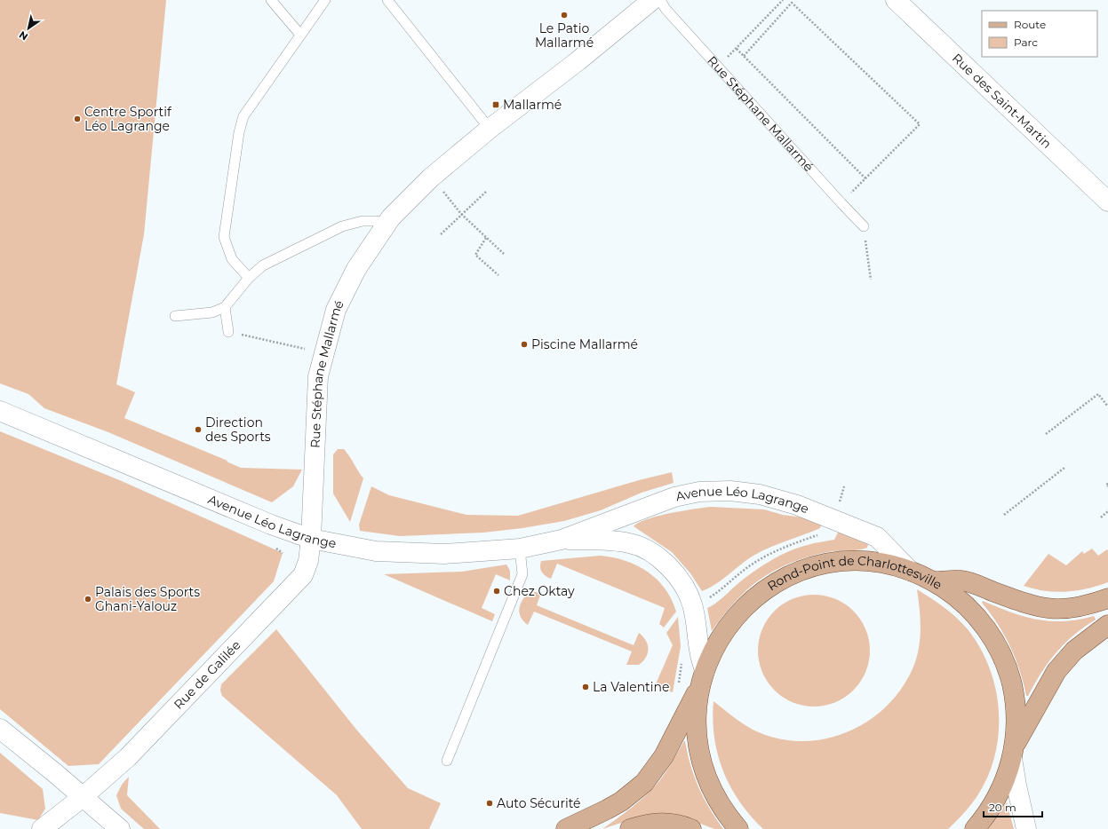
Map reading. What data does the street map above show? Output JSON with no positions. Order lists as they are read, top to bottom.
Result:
{
  "streets": {
    "main road": ["Rond-Point de Charlottesville"],
    "street": [
      "Rue des Saint-Martin",
      "Rue Stéphane Mallarmé",
      "Avenue Léo Lagrange",
      "Rue de Galilée"
    ]
  },
  "crossings": [
    ["Rue Stéphane Mallarmé", "Avenue Léo Lagrange"],
    ["Rue Stéphane Mallarmé", "Rue de Galilée"],
    ["Avenue Léo Lagrange", "Rond-Point de Charlottesville"],
    ["Avenue Léo Lagrange", "Rue de Galilée"]
  ],
  "places": {
    "other": [
      "Le Patio Mallarmé",
      "Centre Sportif Léo Lagrange",
      "Piscine Mallarmé",
      "Direction des Sports",
      "Chez Oktay",
      "Palais des Sports Ghani-Yalouz",
      "La Valentine",
      "Auto Sécurité"
    ],
    "transit": ["Mallarmé"]
  },
  "legend": ["Route", "Parc"],
  "scale_bar": "20 m",
  "north": "bottom left"
}
